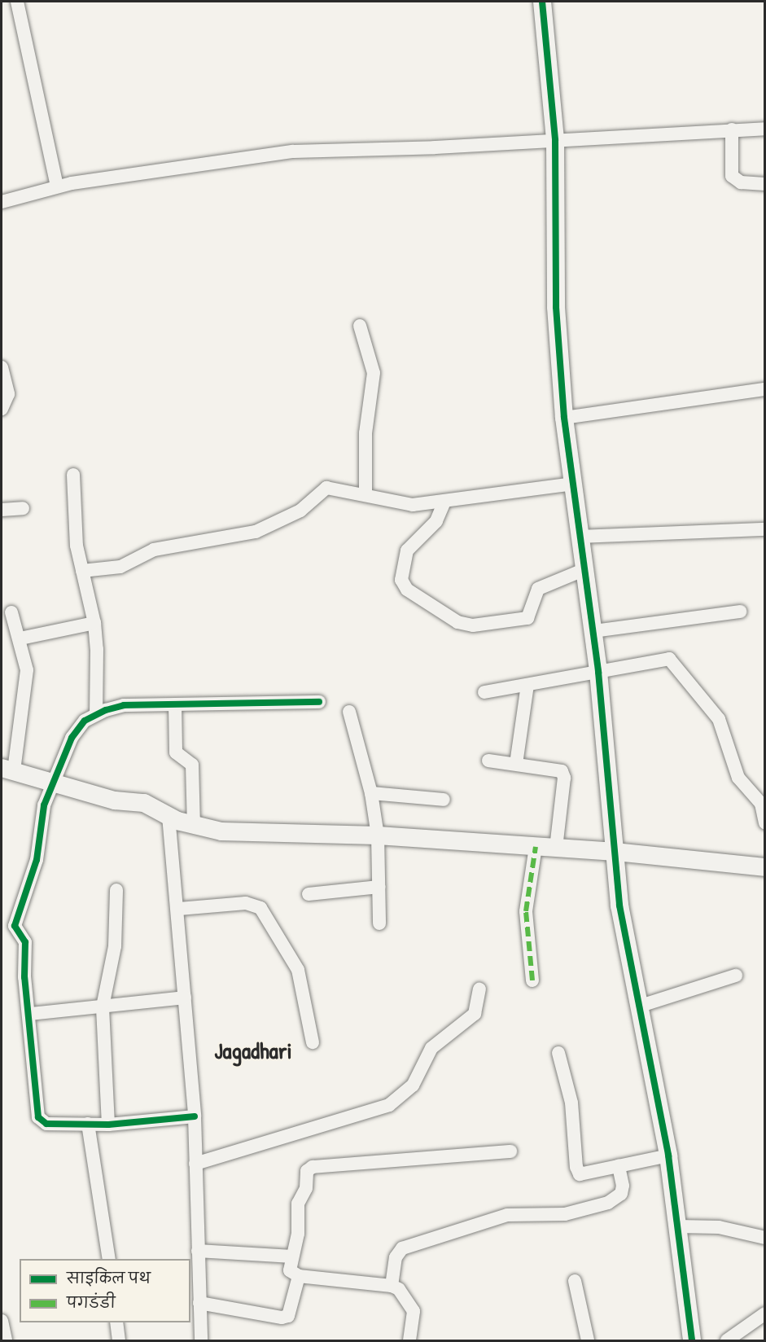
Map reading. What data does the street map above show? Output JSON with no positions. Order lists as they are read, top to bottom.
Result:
{
  "districts": ["Jagadhari"],
  "legend": ["साइकिल पथ", "पगडंडी"]
}
